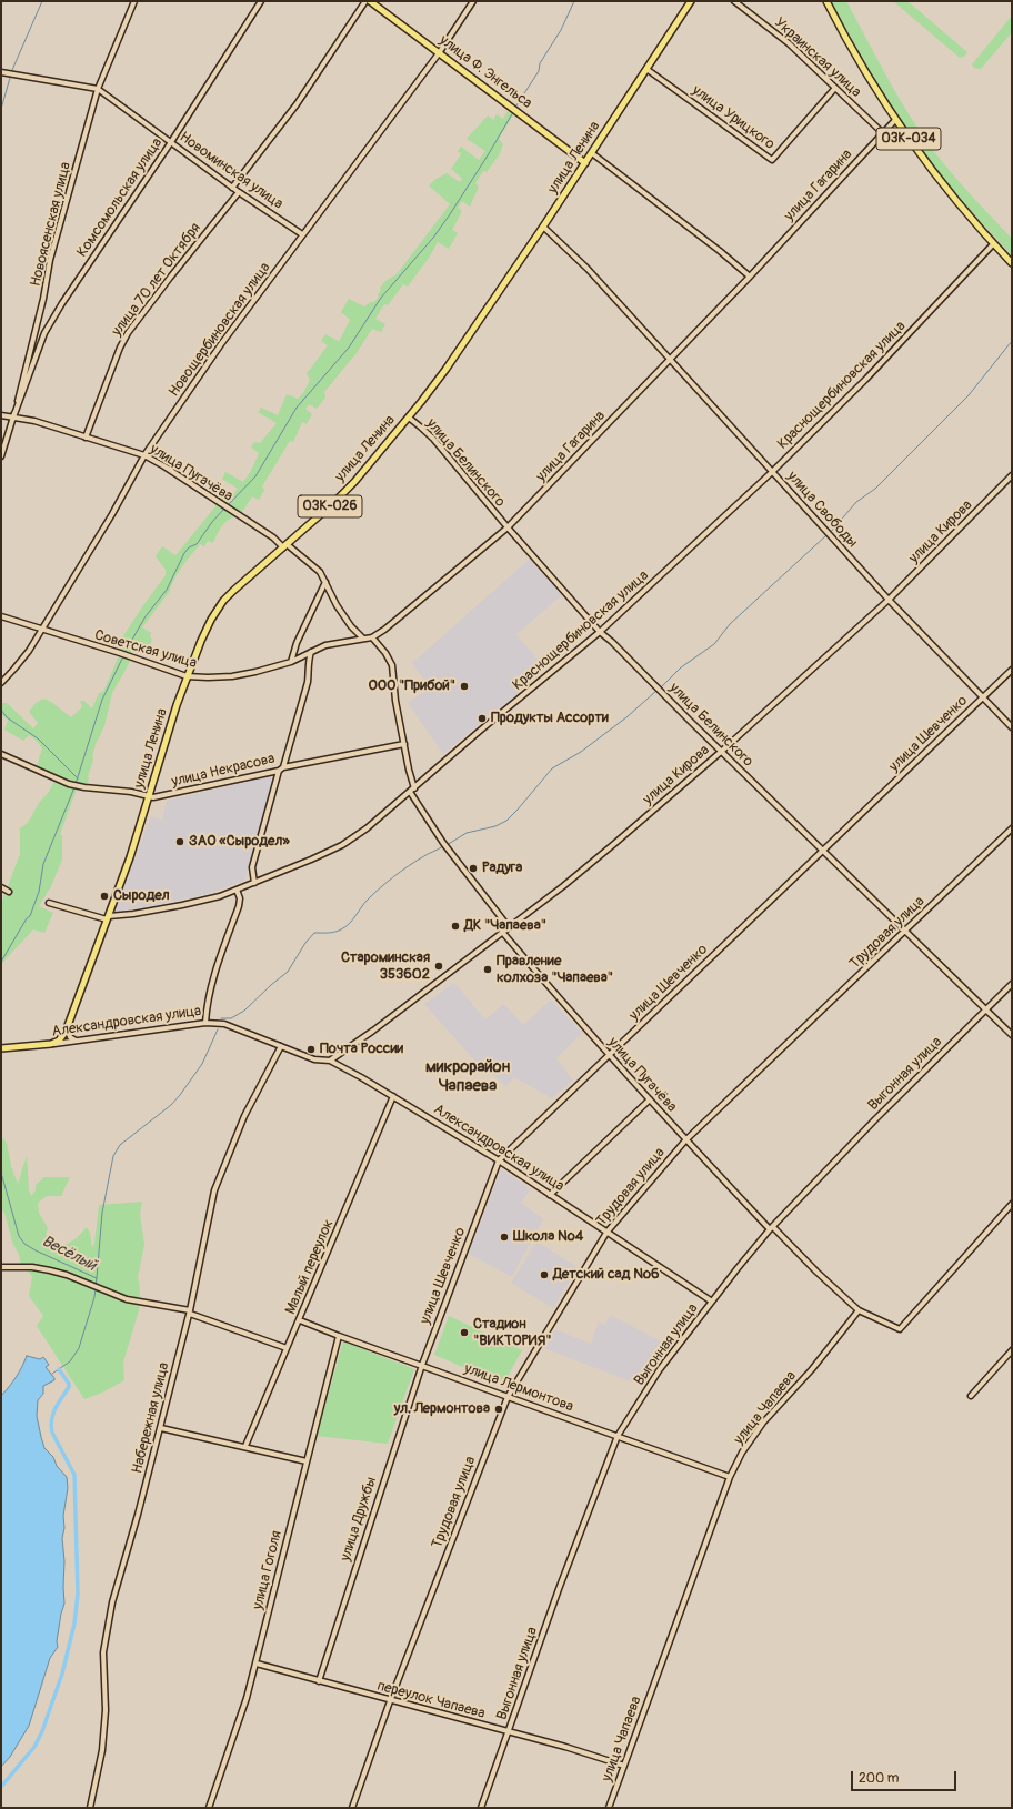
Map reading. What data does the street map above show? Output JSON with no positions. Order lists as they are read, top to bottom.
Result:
{
  "streets": {
    "main road": [
      "улица Ф. Энгельса",
      "03К-034",
      "улица Ленина",
      "03К-026",
      "Александровская улица"
    ],
    "street": [
      "Украинская улица",
      "улица Урицкого",
      "Новоминская улица",
      "улица Гагарина",
      "Комсомольская улица",
      "Новоясенская улица",
      "улица 70 лет Октября",
      "Новощербиновская улица",
      "Краснощербиновская улица",
      "улица Белинского",
      "улица Пугачёва",
      "улица Свободы",
      "улица Кирова",
      "Советская улица",
      "улица Шевченко",
      "улица Некрасова",
      "Трудовая улица",
      "Выгонная улица",
      "Малый переулок",
      "улица Лермонтова",
      "улица Чапаева",
      "Набережная улица",
      "улица Дружбы",
      "улица Гоголя",
      "переулок Чапаева"
    ]
  },
  "crossings": [
    ["Украинская улица", "улица Урицкого"],
    ["Украинская улица", "улица Гагарина"],
    ["улица Ф. Энгельса", "улица Ленина"],
    ["улица Ф. Энгельса", "Новощербиновская улица"],
    ["улица Урицкого", "улица Ленина"],
    ["03К-034", "улица Гагарина"],
    ["03К-034", "Краснощербиновская улица"],
    ["улица Ленина", "Краснощербиновская улица"],
    ["улица Ленина", "улица Белинского"],
    ["улица Ленина", "улица Пугачёва"],
    ["улица Ленина", "улица Свободы"],
    ["улица Ленина", "Советская улица"],
    ["улица Ленина", "улица Некрасова"],
    ["улица Ленина", "Александровская улица"],
    ["Новоминская улица", "Комсомольская улица"],
    ["Новоминская улица", "Новоясенская улица"],
    ["Новоминская улица", "улица 70 лет Октября"],
    ["Новоминская улица", "Новощербиновская улица"],
    ["улица Гагарина", "улица Белинского"],
    ["улица Гагарина", "улица Пугачёва"],
    ["улица Гагарина", "улица Свободы"],
    ["улица Гагарина", "Советская улица"],
    ["Комсомольская улица", "Новоясенская улица"],
    ["Комсомольская улица", "улица Пугачёва"],
    ["Новоясенская улица", "улица Пугачёва"],
    ["улица 70 лет Октября", "улица Пугачёва"],
    ["Новощербиновская улица", "улица Пугачёва"],
    ["Новощербиновская улица", "Советская улица"],
    ["Краснощербиновская улица", "улица Белинского"],
    ["Краснощербиновская улица", "улица Свободы"],
    ["улица Белинского", "улица Кирова"],
    ["улица Белинского", "улица Шевченко"],
    ["улица Белинского", "Трудовая улица"],
    ["улица Белинского", "Выгонная улица"],
    ["улица Пугачёва", "улица Кирова"],
    ["улица Пугачёва", "улица Шевченко"],
    ["улица Пугачёва", "Трудовая улица"],
    ["улица Пугачёва", "Выгонная улица"],
    ["улица Пугачёва", "улица Чапаева"],
    ["улица Свободы", "улица Кирова"],
    ["улица Свободы", "улица Шевченко"],
    ["улица Кирова", "Александровская улица"],
    ["улица Шевченко", "Александровская улица"],
    ["улица Шевченко", "улица Лермонтова"],
    ["улица Шевченко", "улица Дружбы"],
    ["Трудовая улица", "Александровская улица"],
    ["Трудовая улица", "улица Лермонтова"],
    ["Трудовая улица", "переулок Чапаева"],
    ["Александровская улица", "Выгонная улица"],
    ["Александровская улица", "Малый переулок"],
    ["Александровская улица", "Набережная улица"],
    ["Выгонная улица", "улица Лермонтова"],
    ["Выгонная улица", "переулок Чапаева"],
    ["Малый переулок", "улица Лермонтова"],
    ["улица Лермонтова", "улица Чапаева"],
    ["улица Лермонтова", "улица Дружбы"],
    ["улица Лермонтова", "улица Гоголя"],
    ["улица Чапаева", "переулок Чапаева"],
    ["улица Дружбы", "переулок Чапаева"],
    ["улица Гоголя", "переулок Чапаева"]
  ],
  "districts": ["микрорайон Чапаева"],
  "water": ["Весёлый"],
  "places": [
    "ООО \"Прибой\"",
    "Продукты Ассорти",
    "ЗАО «Сыродел»",
    "Радуга",
    "Сыродел",
    "ДК \"Чапаева\"",
    "Староминская 353602",
    "Правление колхоза \"Чапаева\"",
    "Почта России",
    "Школа №4",
    "Детский сад №6",
    "Стадион \"ВИКТОРИЯ\"",
    "ул. Лермонтова"
  ],
  "scale_bar": "200 m"
}
